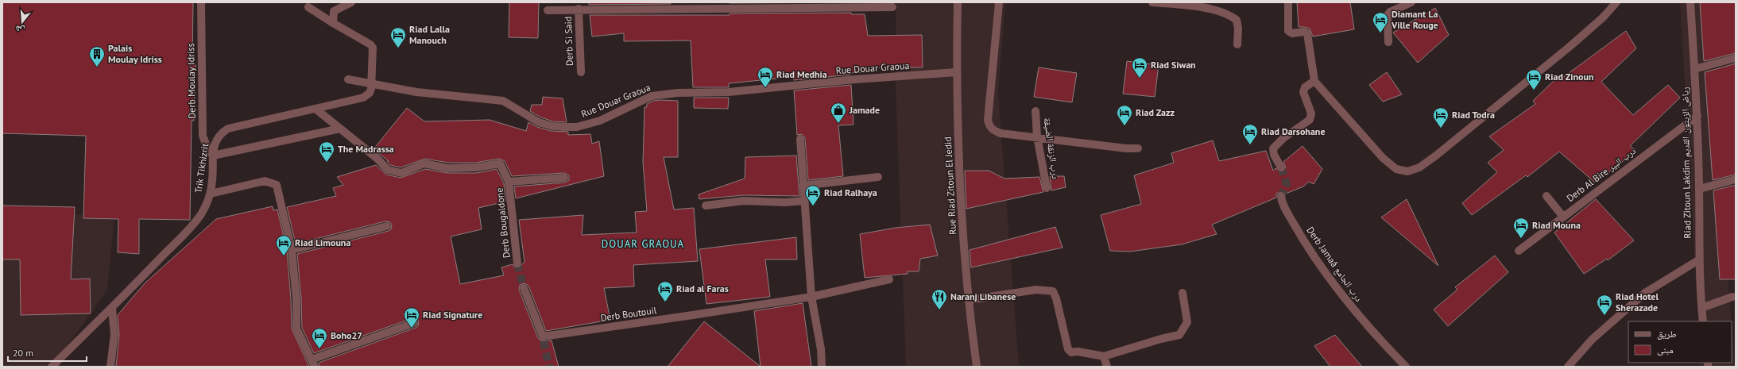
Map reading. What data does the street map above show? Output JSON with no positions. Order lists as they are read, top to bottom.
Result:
{
  "streets": {
    "street": [
      "Derb Si Said",
      "Rue Douar Graoua",
      "Derb Moulay Idriss",
      "درب الزنقة الضيقة",
      "Riad Zitoun Lakdim رياض الزيتون القديم",
      "Trik Tikhizrit",
      "Derb Al Bire درب البير",
      "Rue Riad Zitoun El Jedid",
      "Derb Bougaldone",
      "Derb Jamaâ درب الجامع",
      "Derb Boutouil"
    ]
  },
  "crossings": [
    ["Rue Douar Graoua", "Trik Tikhizrit"],
    ["Rue Douar Graoua", "Rue Riad Zitoun El Jedid"],
    ["Derb Moulay Idriss", "Trik Tikhizrit"],
    ["Riad Zitoun Lakdim رياض الزيتون القديم", "Derb Al Bire درب البير"],
    ["Trik Tikhizrit", "Derb Bougaldone"]
  ],
  "districts": ["DOUAR GRAOUA"],
  "places": {
    "hotel": [
      "Diamant La Ville Rouge",
      "Riad Lalla Manouch",
      "Riad Siwan",
      "Riad Medhia",
      "Riad Zinoun",
      "Riad Zazz",
      "Riad Todra",
      "Riad Darsohane",
      "The Madrassa",
      "Riad Ralhaya",
      "Riad Mouna",
      "Riad Limouna",
      "Riad al Faras",
      "Riad Hotel Sherazade",
      "Riad Signature",
      "Boho27"
    ],
    "building": ["Palais Moulay Idriss"],
    "shop": ["Jamade"],
    "restaurant": ["Naranj Libanese"]
  },
  "legend": ["طريق", "مبنى"],
  "scale_bar": "20 m",
  "north": "bottom"
}
